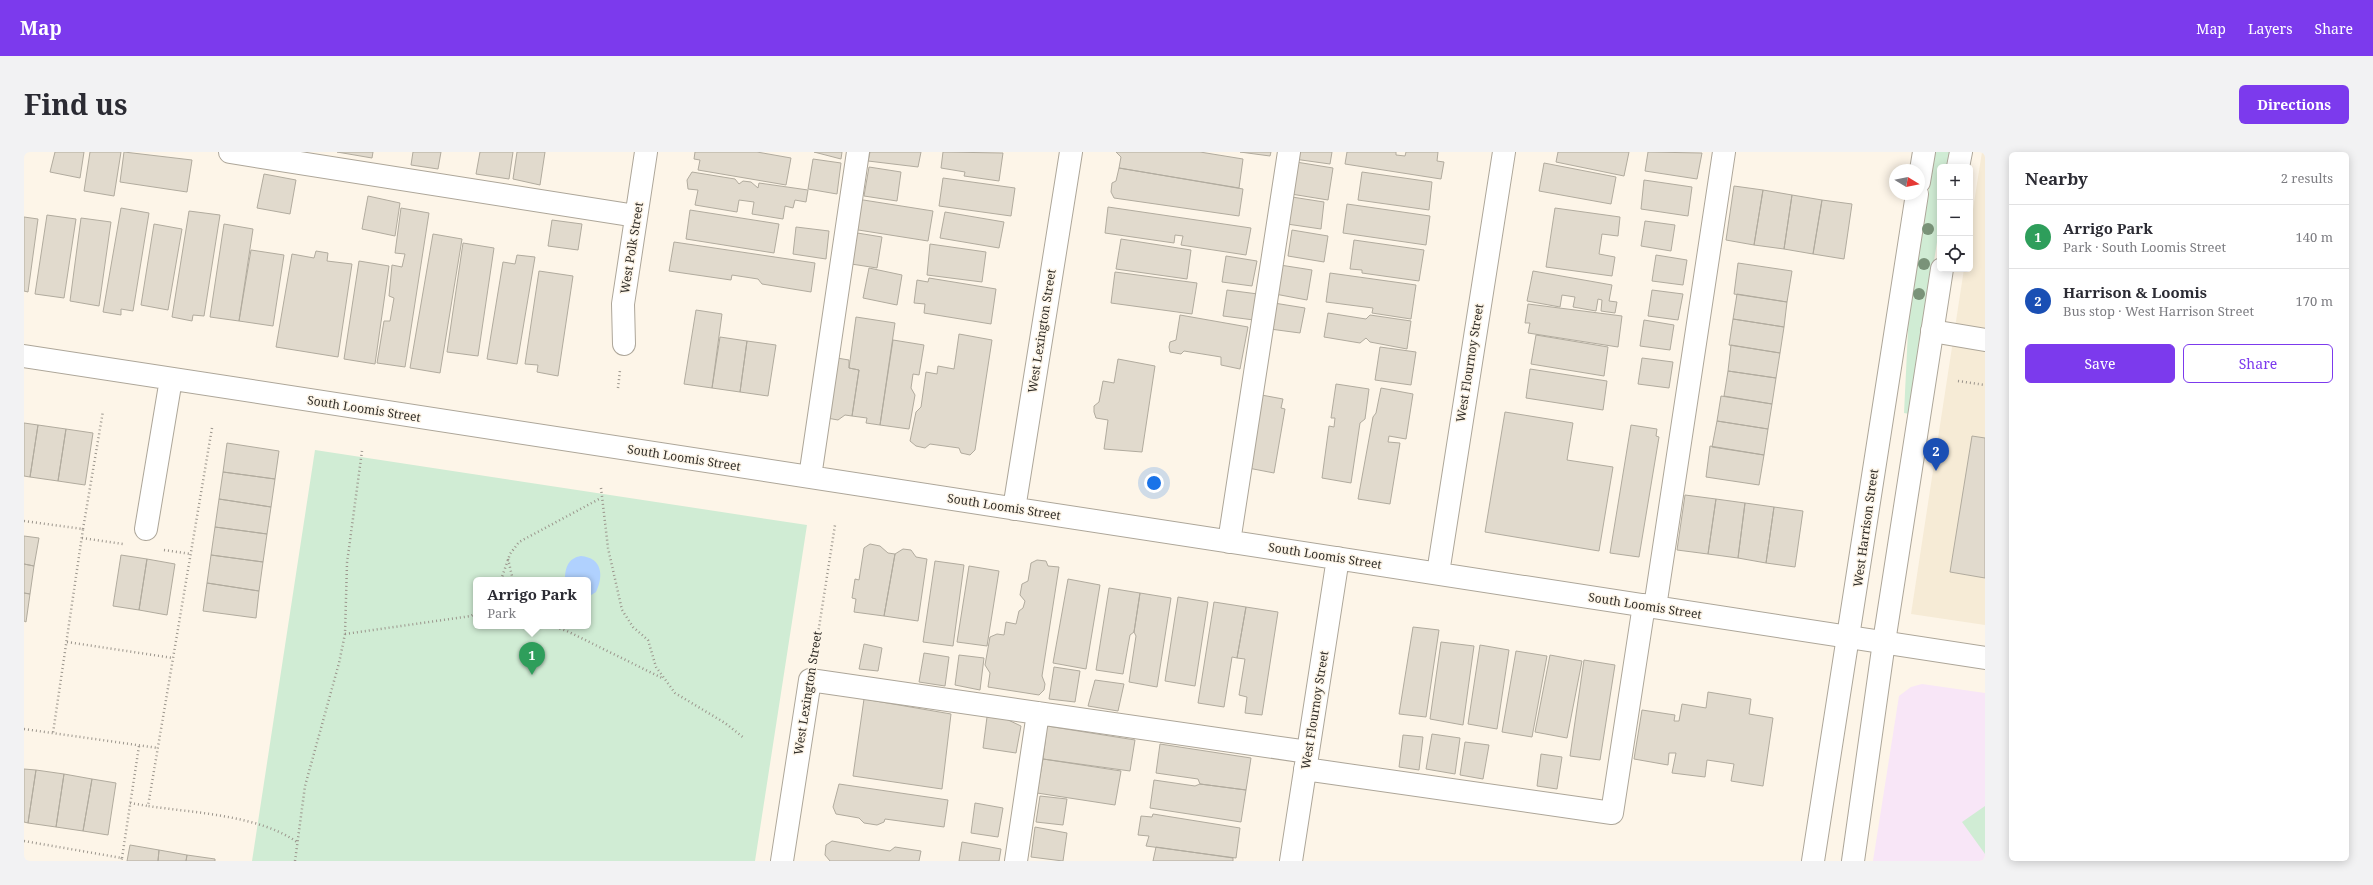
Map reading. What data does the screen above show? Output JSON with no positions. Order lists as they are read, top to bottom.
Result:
{
  "streets": {
    "street": [
      "West Polk Street",
      "West Lexington Street",
      "West Flournoy Street",
      "South Loomis Street",
      "West Harrison Street"
    ]
  },
  "crossings": [
    ["West Lexington Street", "South Loomis Street"],
    ["West Flournoy Street", "South Loomis Street"],
    ["South Loomis Street", "West Harrison Street"]
  ],
  "north": "right",
  "page": {
    "header": "Map",
    "nav": ["Map", "Layers", "Share"],
    "title": "Find us",
    "buttons": [
      "Directions",
      ["Save", "Share"]
    ],
    "heading": ["Nearby", "2 results"],
    "map_buttons": ["+", "−"],
    "list": [
      {
        "mark": "1",
        "name": "Arrigo Park",
        "note": "Park · South Loomis Street",
        "value": "140 m"
      },
      {
        "mark": "2",
        "name": "Harrison & Loomis",
        "note": "Bus stop · West Harrison Street",
        "value": "170 m"
      }
    ],
    "pins": ["2", "1"],
    "popup": ["Arrigo Park", "Park"]
  }
}
